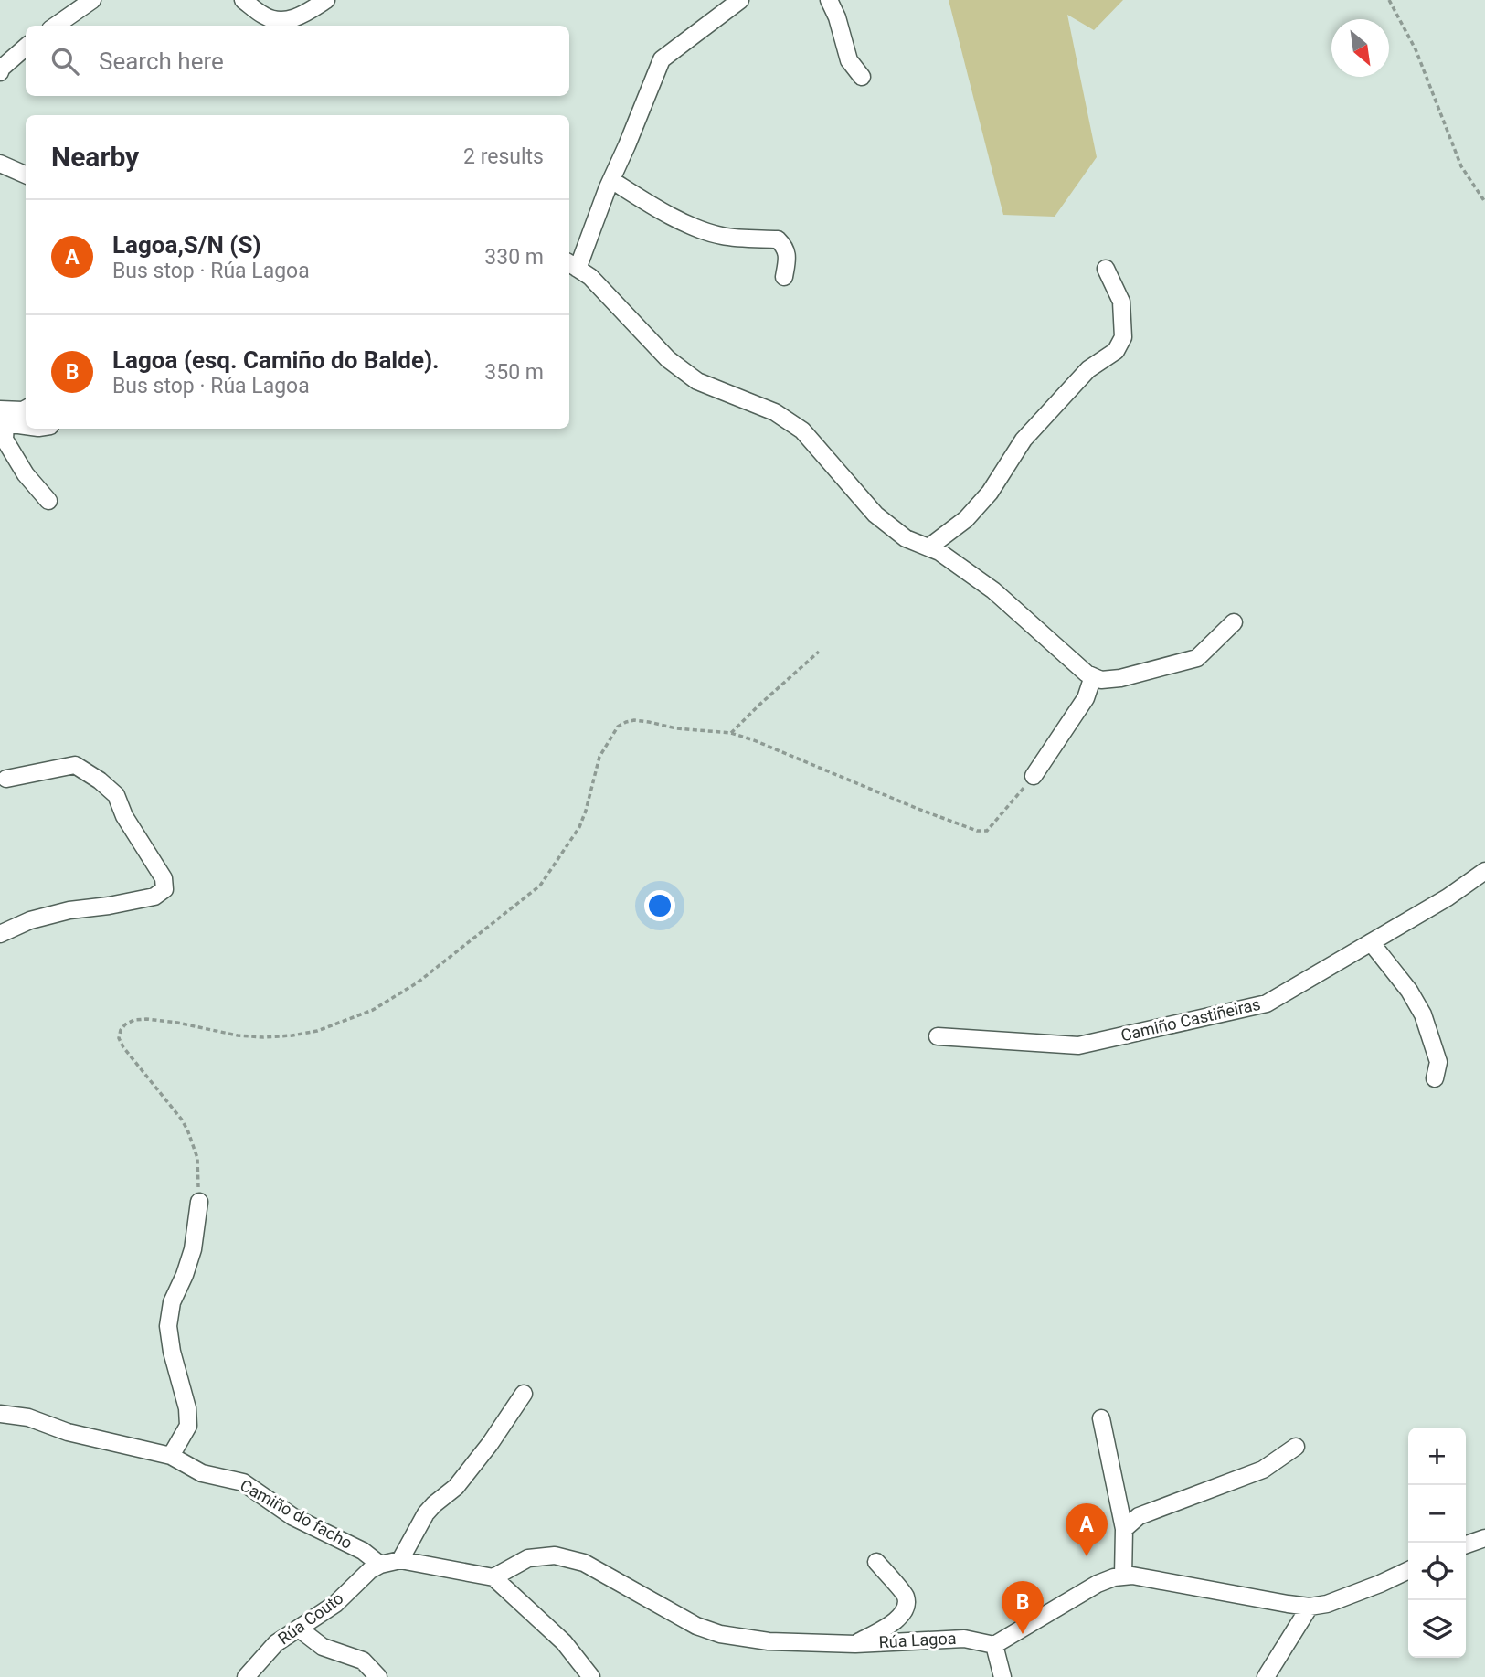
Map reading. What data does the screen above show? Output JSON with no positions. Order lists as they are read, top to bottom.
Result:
{
  "streets": {
    "street": [
      "Camiño Castiñeiras",
      "Camiño do facho",
      "Rúa Couto",
      "Rúa Lagoa"
    ]
  },
  "crossings": [
    ["Camiño do facho", "Rúa Couto"]
  ],
  "north": "bottom right",
  "page": {
    "search": "Search here",
    "heading": ["Nearby", "2 results"],
    "list": [
      {
        "mark": "A",
        "name": "Lagoa,S/N (S)",
        "note": "Bus stop · Rúa Lagoa",
        "value": "330 m"
      },
      {
        "mark": "B",
        "name": "Lagoa (esq. Camiño do Balde).",
        "note": "Bus stop · Rúa Lagoa",
        "value": "350 m"
      }
    ],
    "map_buttons": ["+", "−"],
    "pins": ["A", "B"]
  }
}
